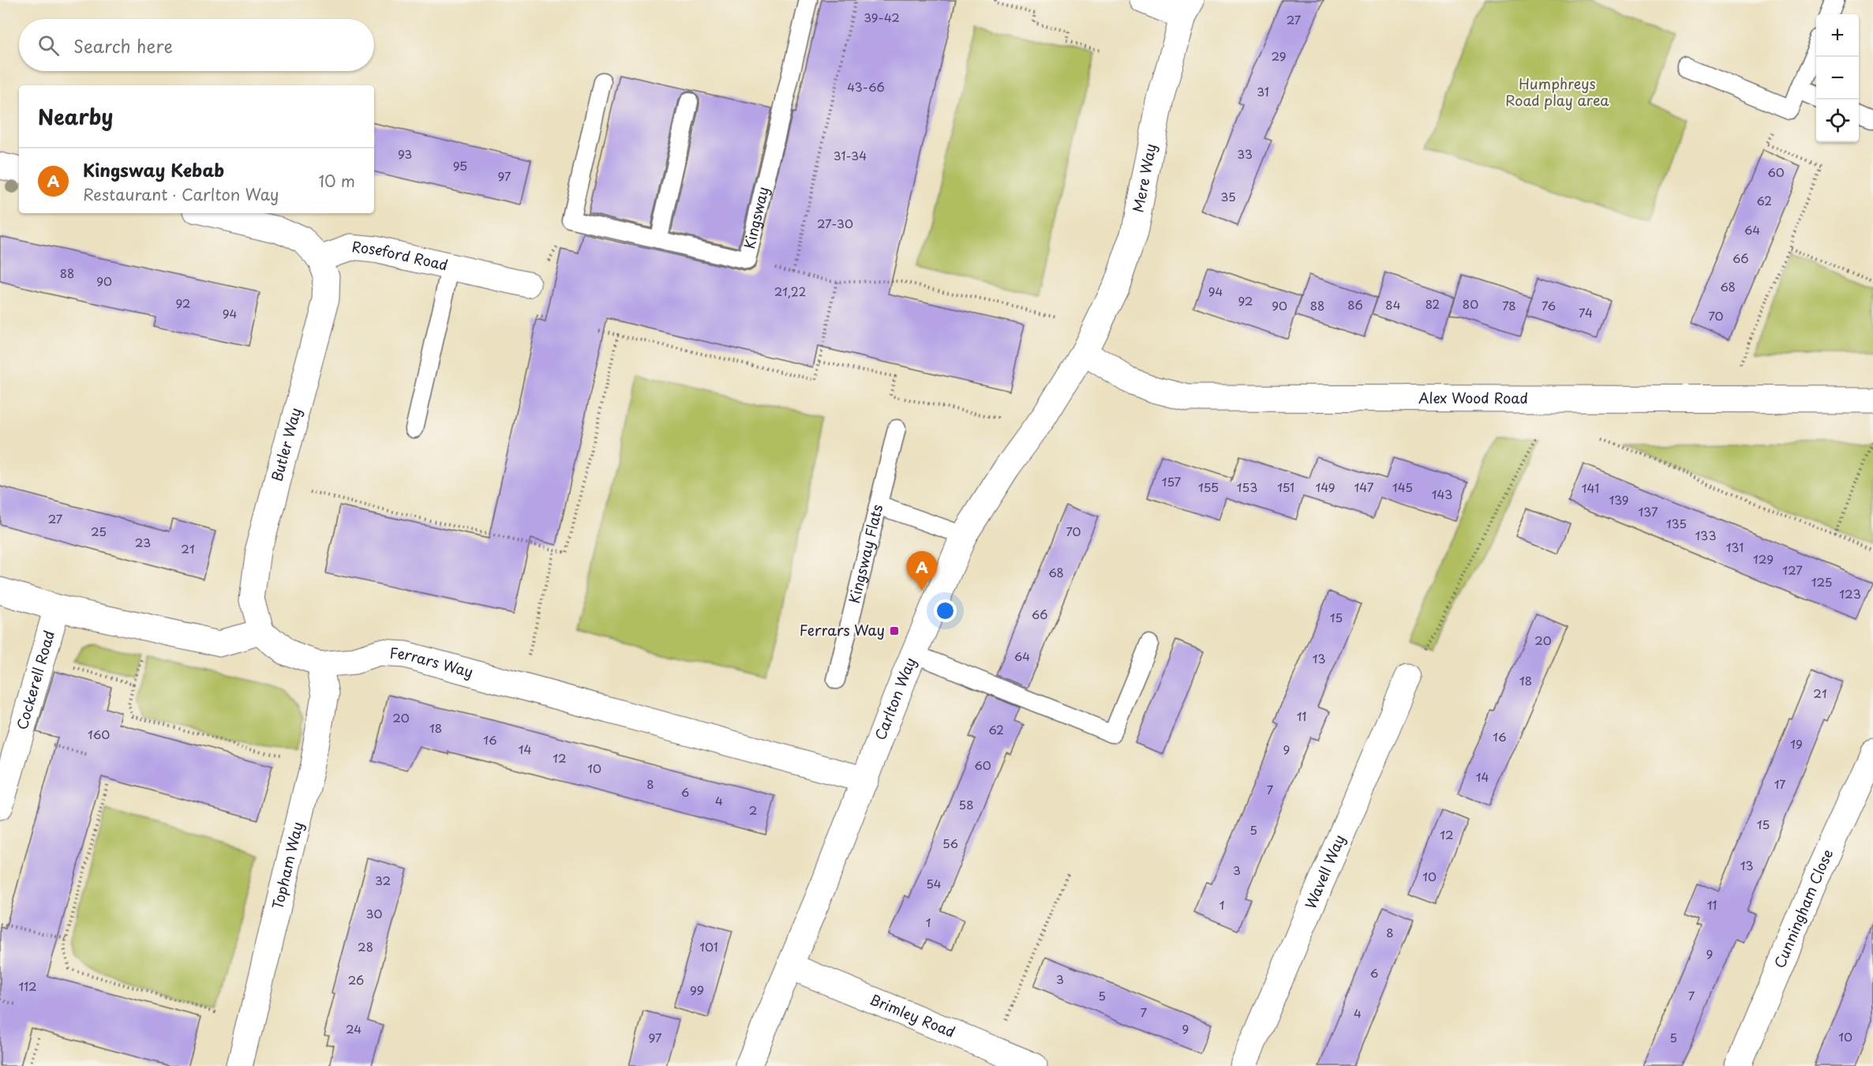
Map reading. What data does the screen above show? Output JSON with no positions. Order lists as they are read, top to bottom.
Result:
{
  "streets": {
    "street": [
      "Mere Way",
      "Roseford Road",
      "Alex Wood Road",
      "Butler Way",
      "Ferrars Way",
      "Cockerell Road",
      "Carlton Way",
      "Topham Way",
      "Wavell Way",
      "Cunningham Close",
      "Brimley Road"
    ],
    "lane": ["Kingsway", "Kingsway Flats"]
  },
  "crossings": [
    ["Mere Way", "Alex Wood Road"],
    ["Mere Way", "Carlton Way"],
    ["Roseford Road", "Butler Way"],
    ["Alex Wood Road", "Carlton Way"],
    ["Butler Way", "Ferrars Way"],
    ["Ferrars Way", "Carlton Way"],
    ["Ferrars Way", "Topham Way"],
    ["Carlton Way", "Brimley Road"]
  ],
  "parks": ["Humphreys Road play area"],
  "places": {
    "transit": ["Ferrars Way"]
  },
  "house_numbers": [
    "39-42",
    "27",
    "29",
    "43-66",
    "31",
    "93",
    "33",
    "31-34",
    "95",
    "60",
    "97",
    "35",
    "62",
    "27-30",
    "64",
    "66",
    "88",
    "90",
    "68",
    "21,22",
    "94",
    "92",
    "92",
    "82",
    "80",
    "86",
    "84",
    "90",
    "88",
    "78",
    "76",
    "74",
    "94",
    "70",
    "157",
    "155",
    "153",
    "151",
    "149",
    "147",
    "145",
    "141",
    "143",
    "139",
    "137",
    "27",
    "135",
    "25",
    "70",
    "133",
    "23",
    "131",
    "21",
    "129",
    "127",
    "68",
    "125",
    "123",
    "66",
    "15",
    "20",
    "64",
    "13",
    "18",
    "21",
    "11",
    "20",
    "18",
    "62",
    "160",
    "16",
    "16",
    "19",
    "14",
    "9",
    "12",
    "60",
    "10",
    "14",
    "8",
    "17",
    "7",
    "6",
    "4",
    "58",
    "2",
    "15",
    "5",
    "12",
    "56",
    "13",
    "3",
    "10",
    "32",
    "54",
    "1",
    "11",
    "30",
    "1",
    "8",
    "28",
    "101",
    "9",
    "6",
    "3",
    "26",
    "112",
    "99",
    "5",
    "7",
    "7",
    "4",
    "24",
    "9",
    "10",
    "97",
    "5"
  ],
  "page": {
    "map_buttons": ["+", "−"],
    "search": "Search here",
    "heading": "Nearby",
    "list": [
      {
        "mark": "A",
        "name": "Kingsway Kebab",
        "note": "Restaurant · Carlton Way",
        "value": "10 m"
      }
    ],
    "pins": "A"
  }
}
